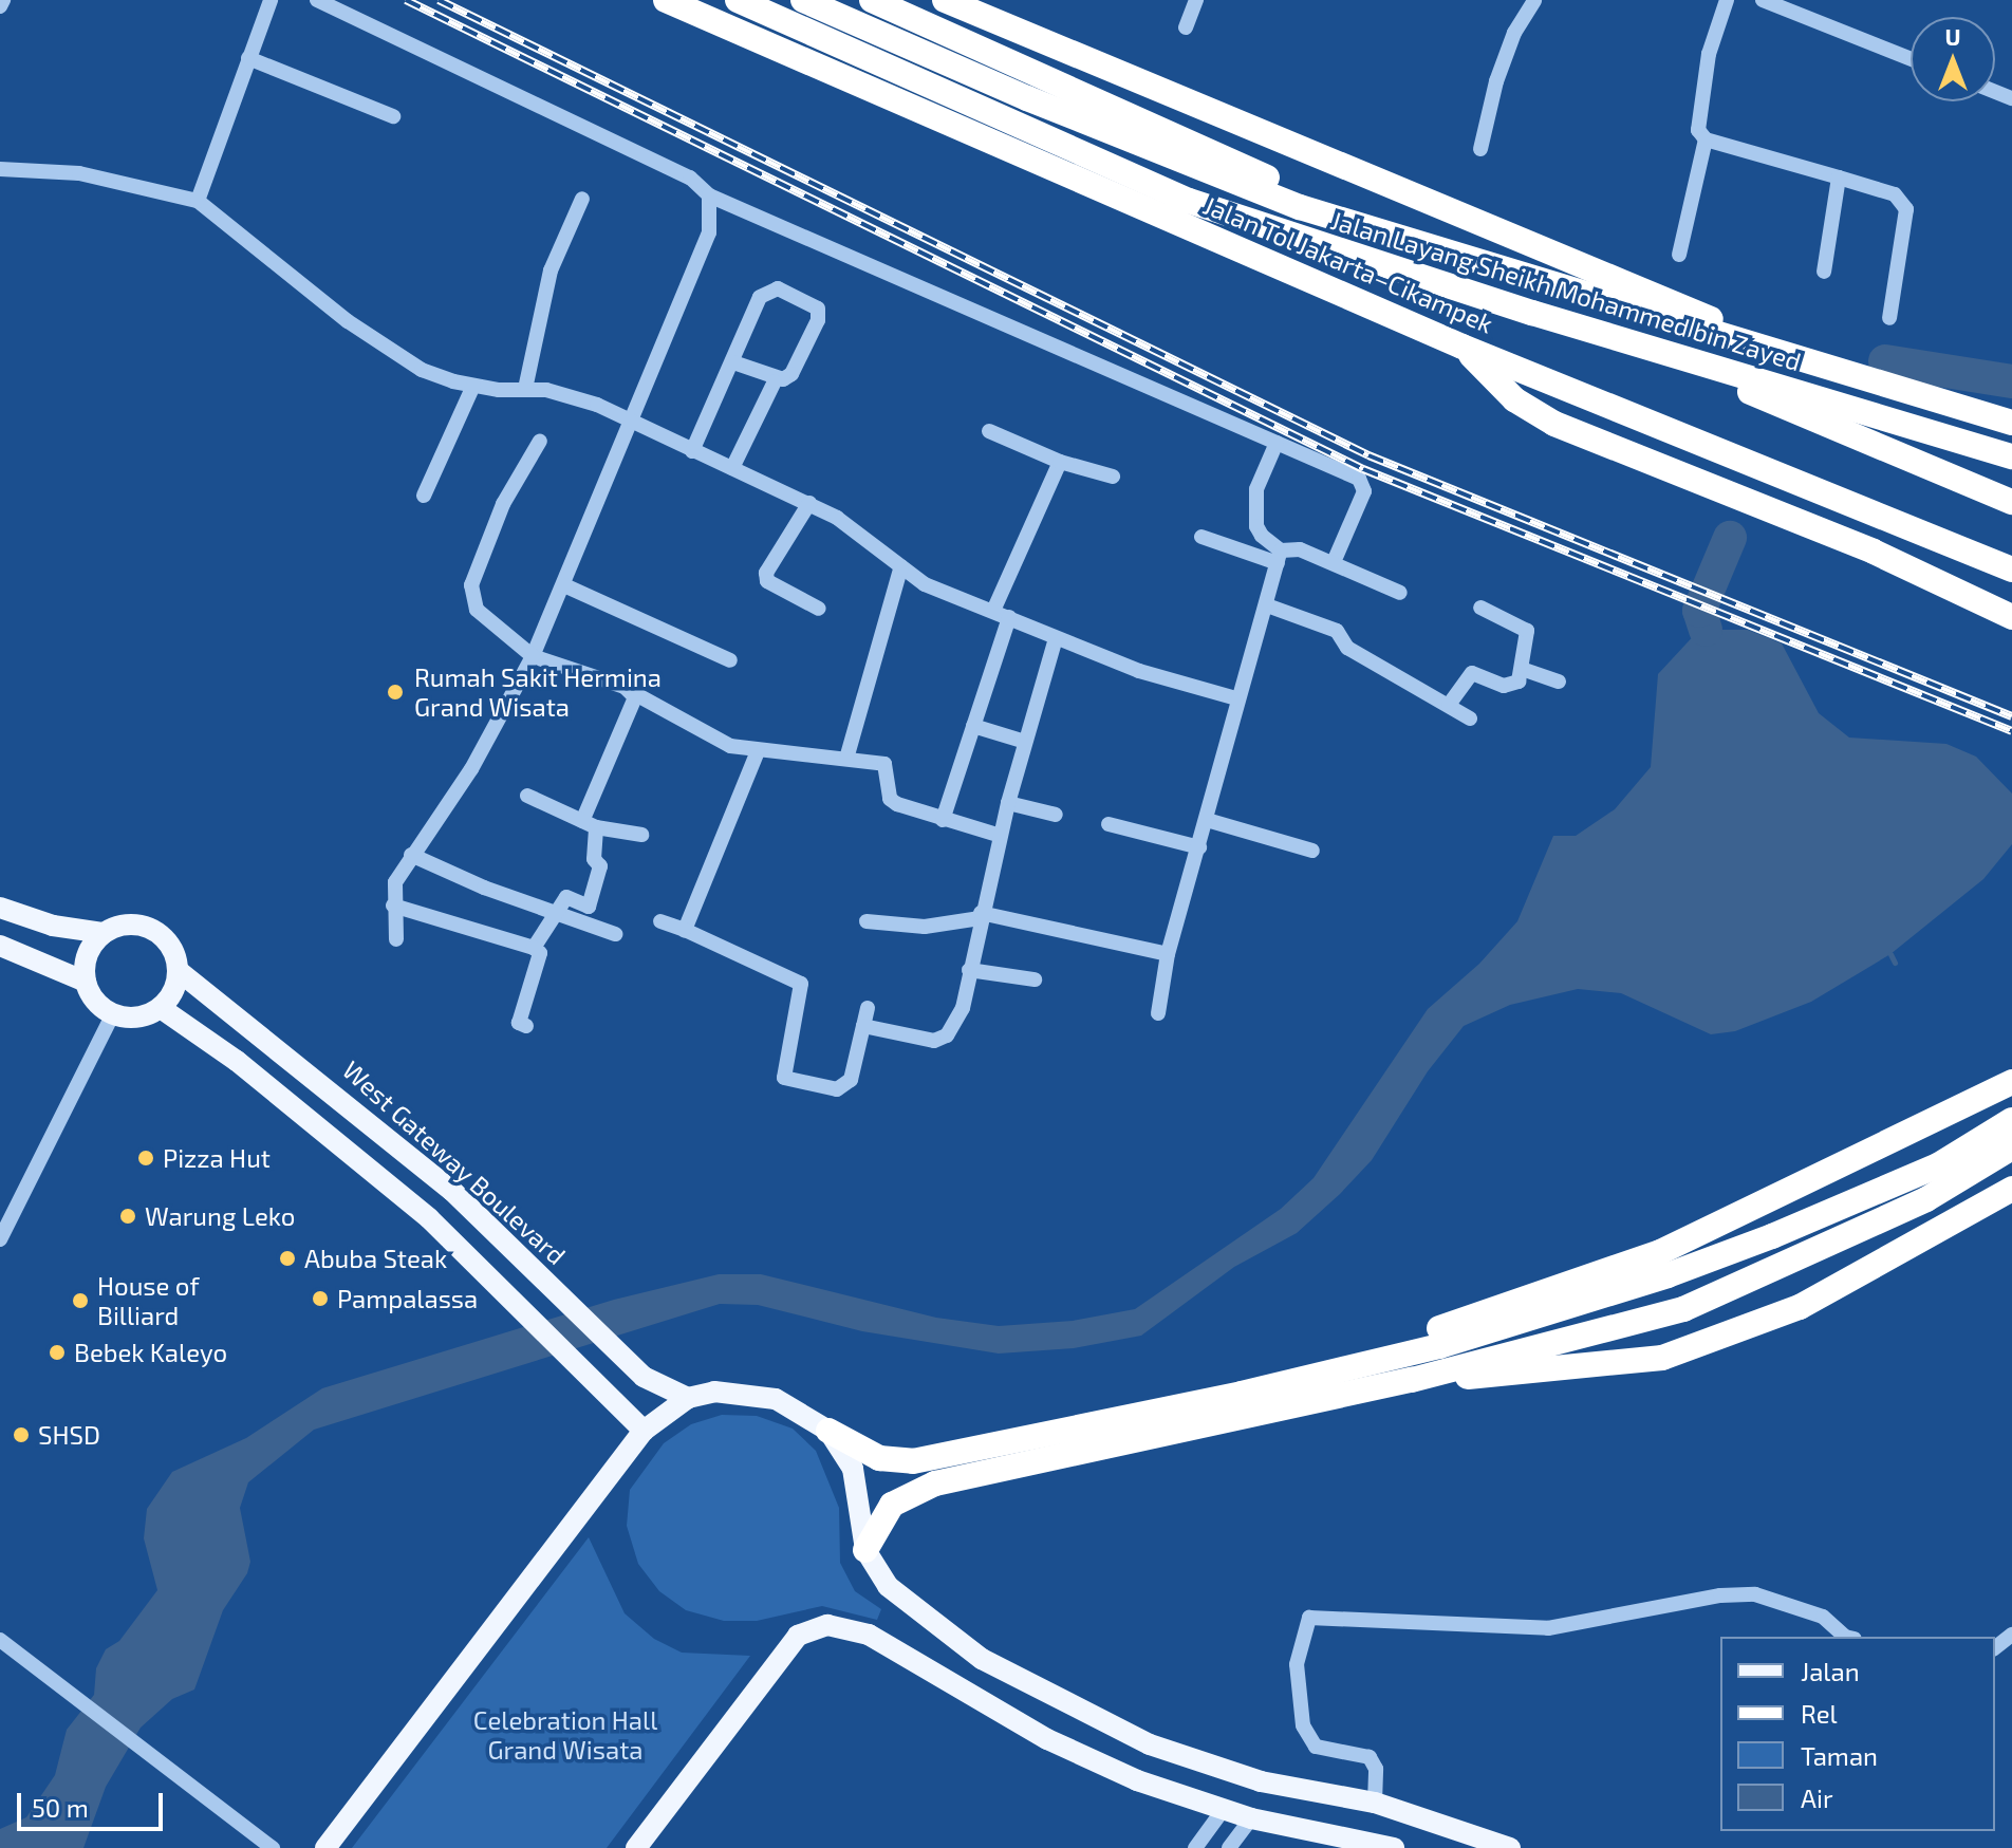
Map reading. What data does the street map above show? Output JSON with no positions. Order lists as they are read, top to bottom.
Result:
{
  "streets": {
    "highway": ["Jalan Tol Jakarta–Cikampek", "Jalan Layang Sheikh Mohammed bin Zayed"],
    "main road": ["West Gateway Boulevard"]
  },
  "parks": ["Celebration Hall Grand Wisata"],
  "places": [
    "Rumah Sakit Hermina Grand Wisata",
    "Pizza Hut",
    "Warung Leko",
    "Abuba Steak",
    "Pampalassa",
    "House of Billiard",
    "Bebek Kaleyo",
    "SHSD"
  ],
  "legend": [
    "Jalan",
    "Rel",
    "Taman",
    "Air"
  ],
  "scale_bar": "50 m",
  "north": "top"
}
